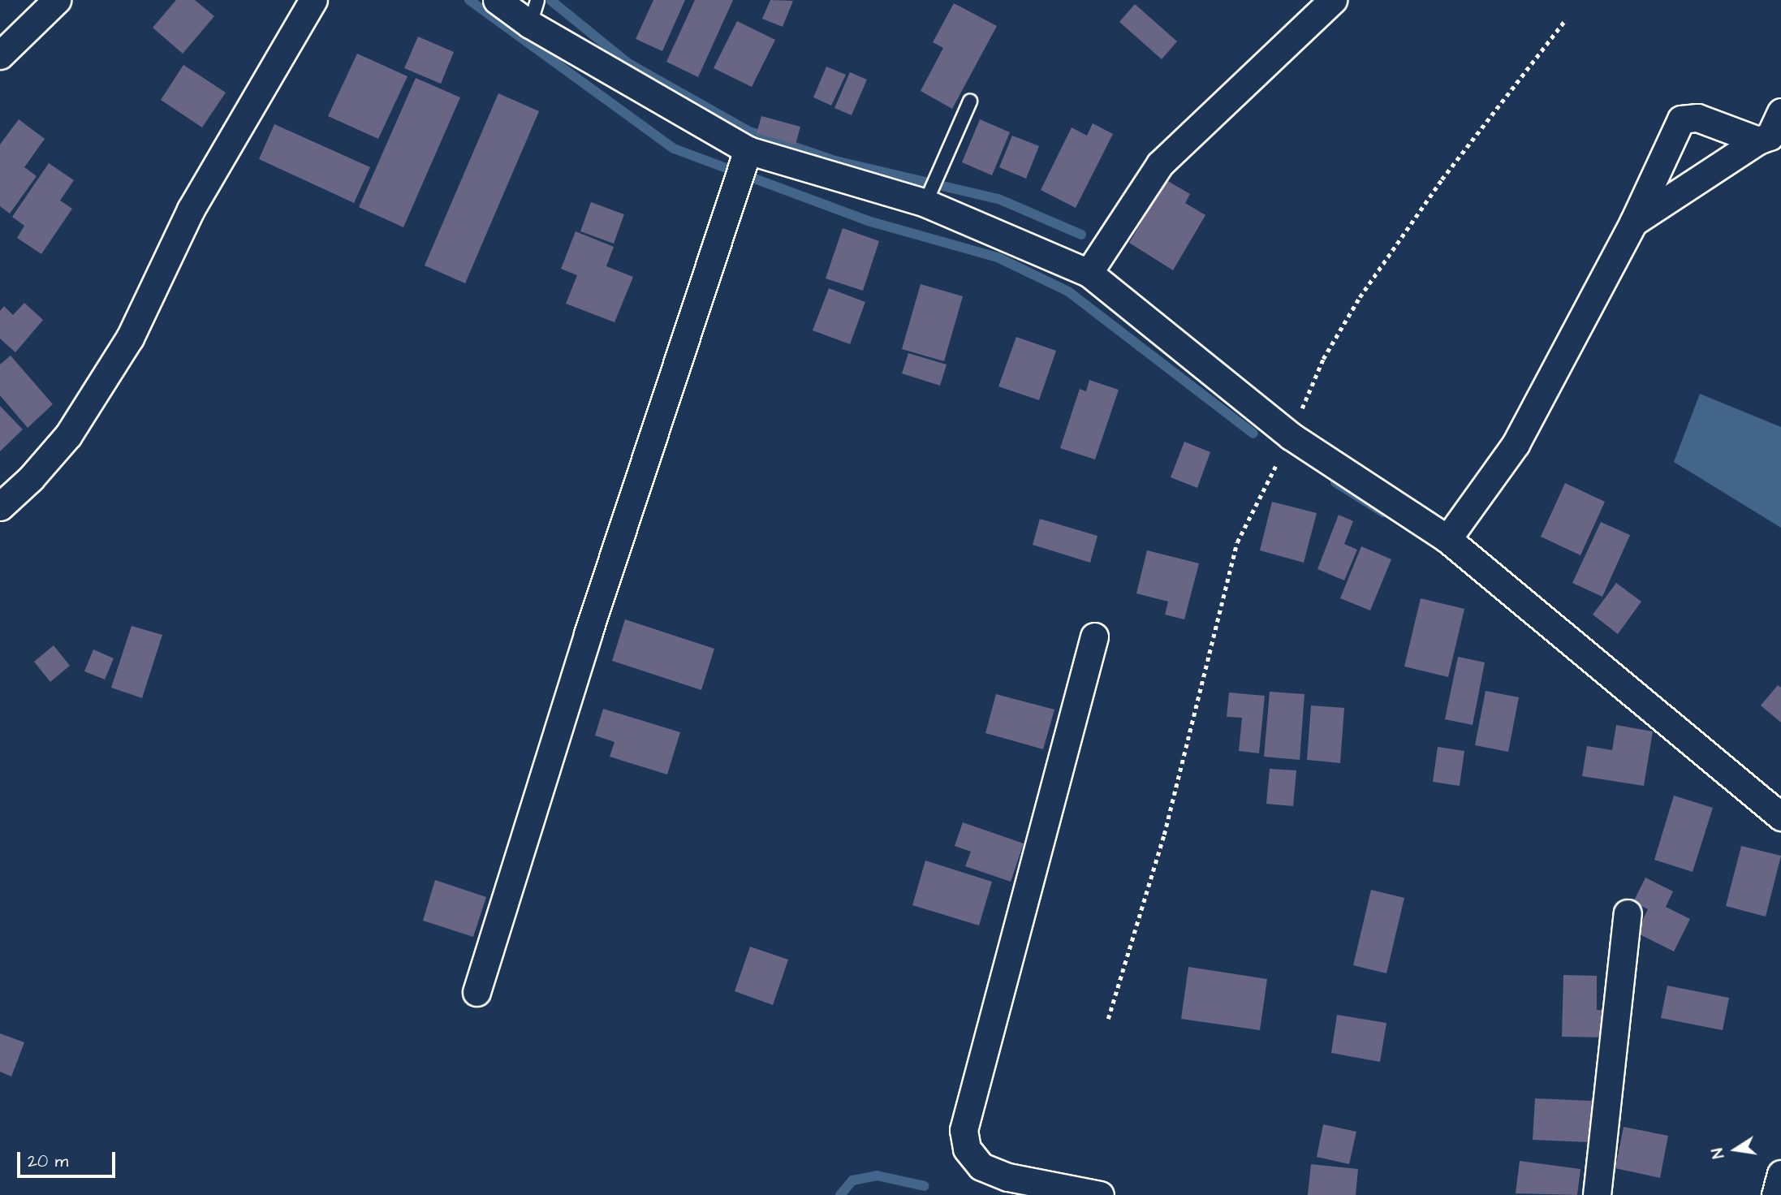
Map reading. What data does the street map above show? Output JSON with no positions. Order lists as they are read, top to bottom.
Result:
{
  "scale_bar": "20 m",
  "north": "left"
}
